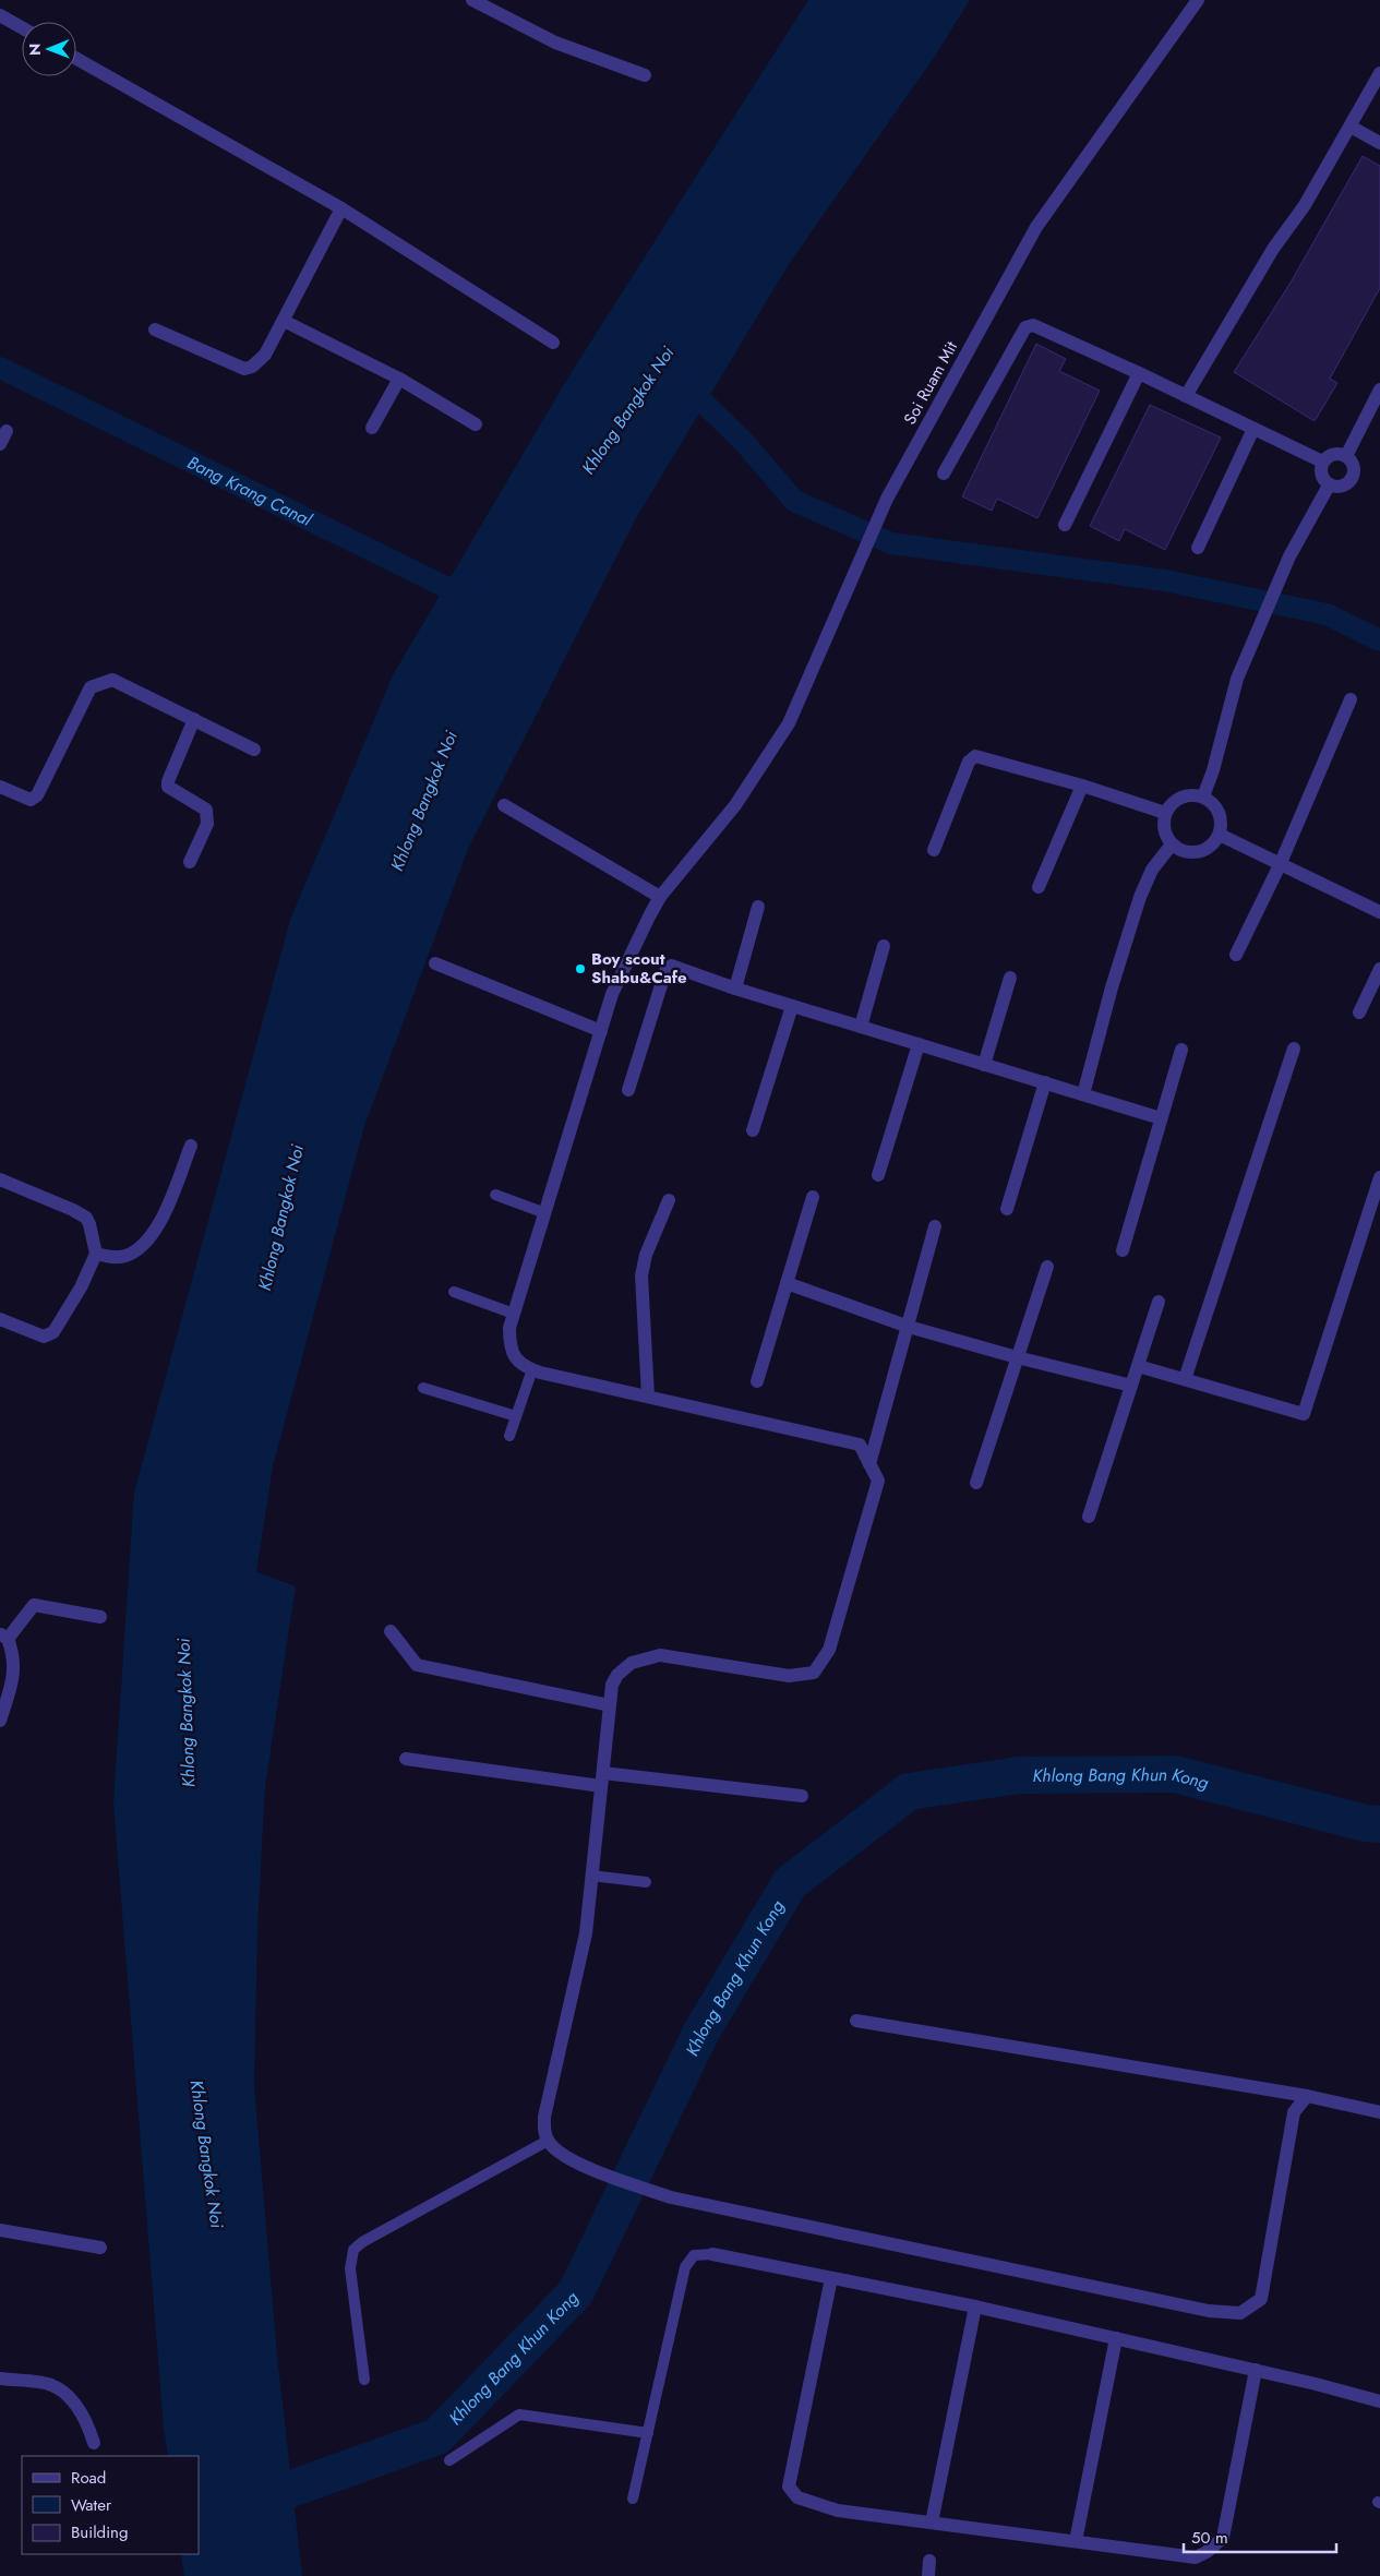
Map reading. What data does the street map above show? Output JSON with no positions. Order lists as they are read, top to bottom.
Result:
{
  "streets": {
    "street": ["Soi Ruam Mit"]
  },
  "water": ["Khlong Bangkok Noi", "Bang Krang Canal", "Khlong Bang Khun Kong"],
  "places": ["Boy scout Shabu&Cafe"],
  "legend": ["Road", "Water", "Building"],
  "scale_bar": "50 m",
  "north": "left"
}
